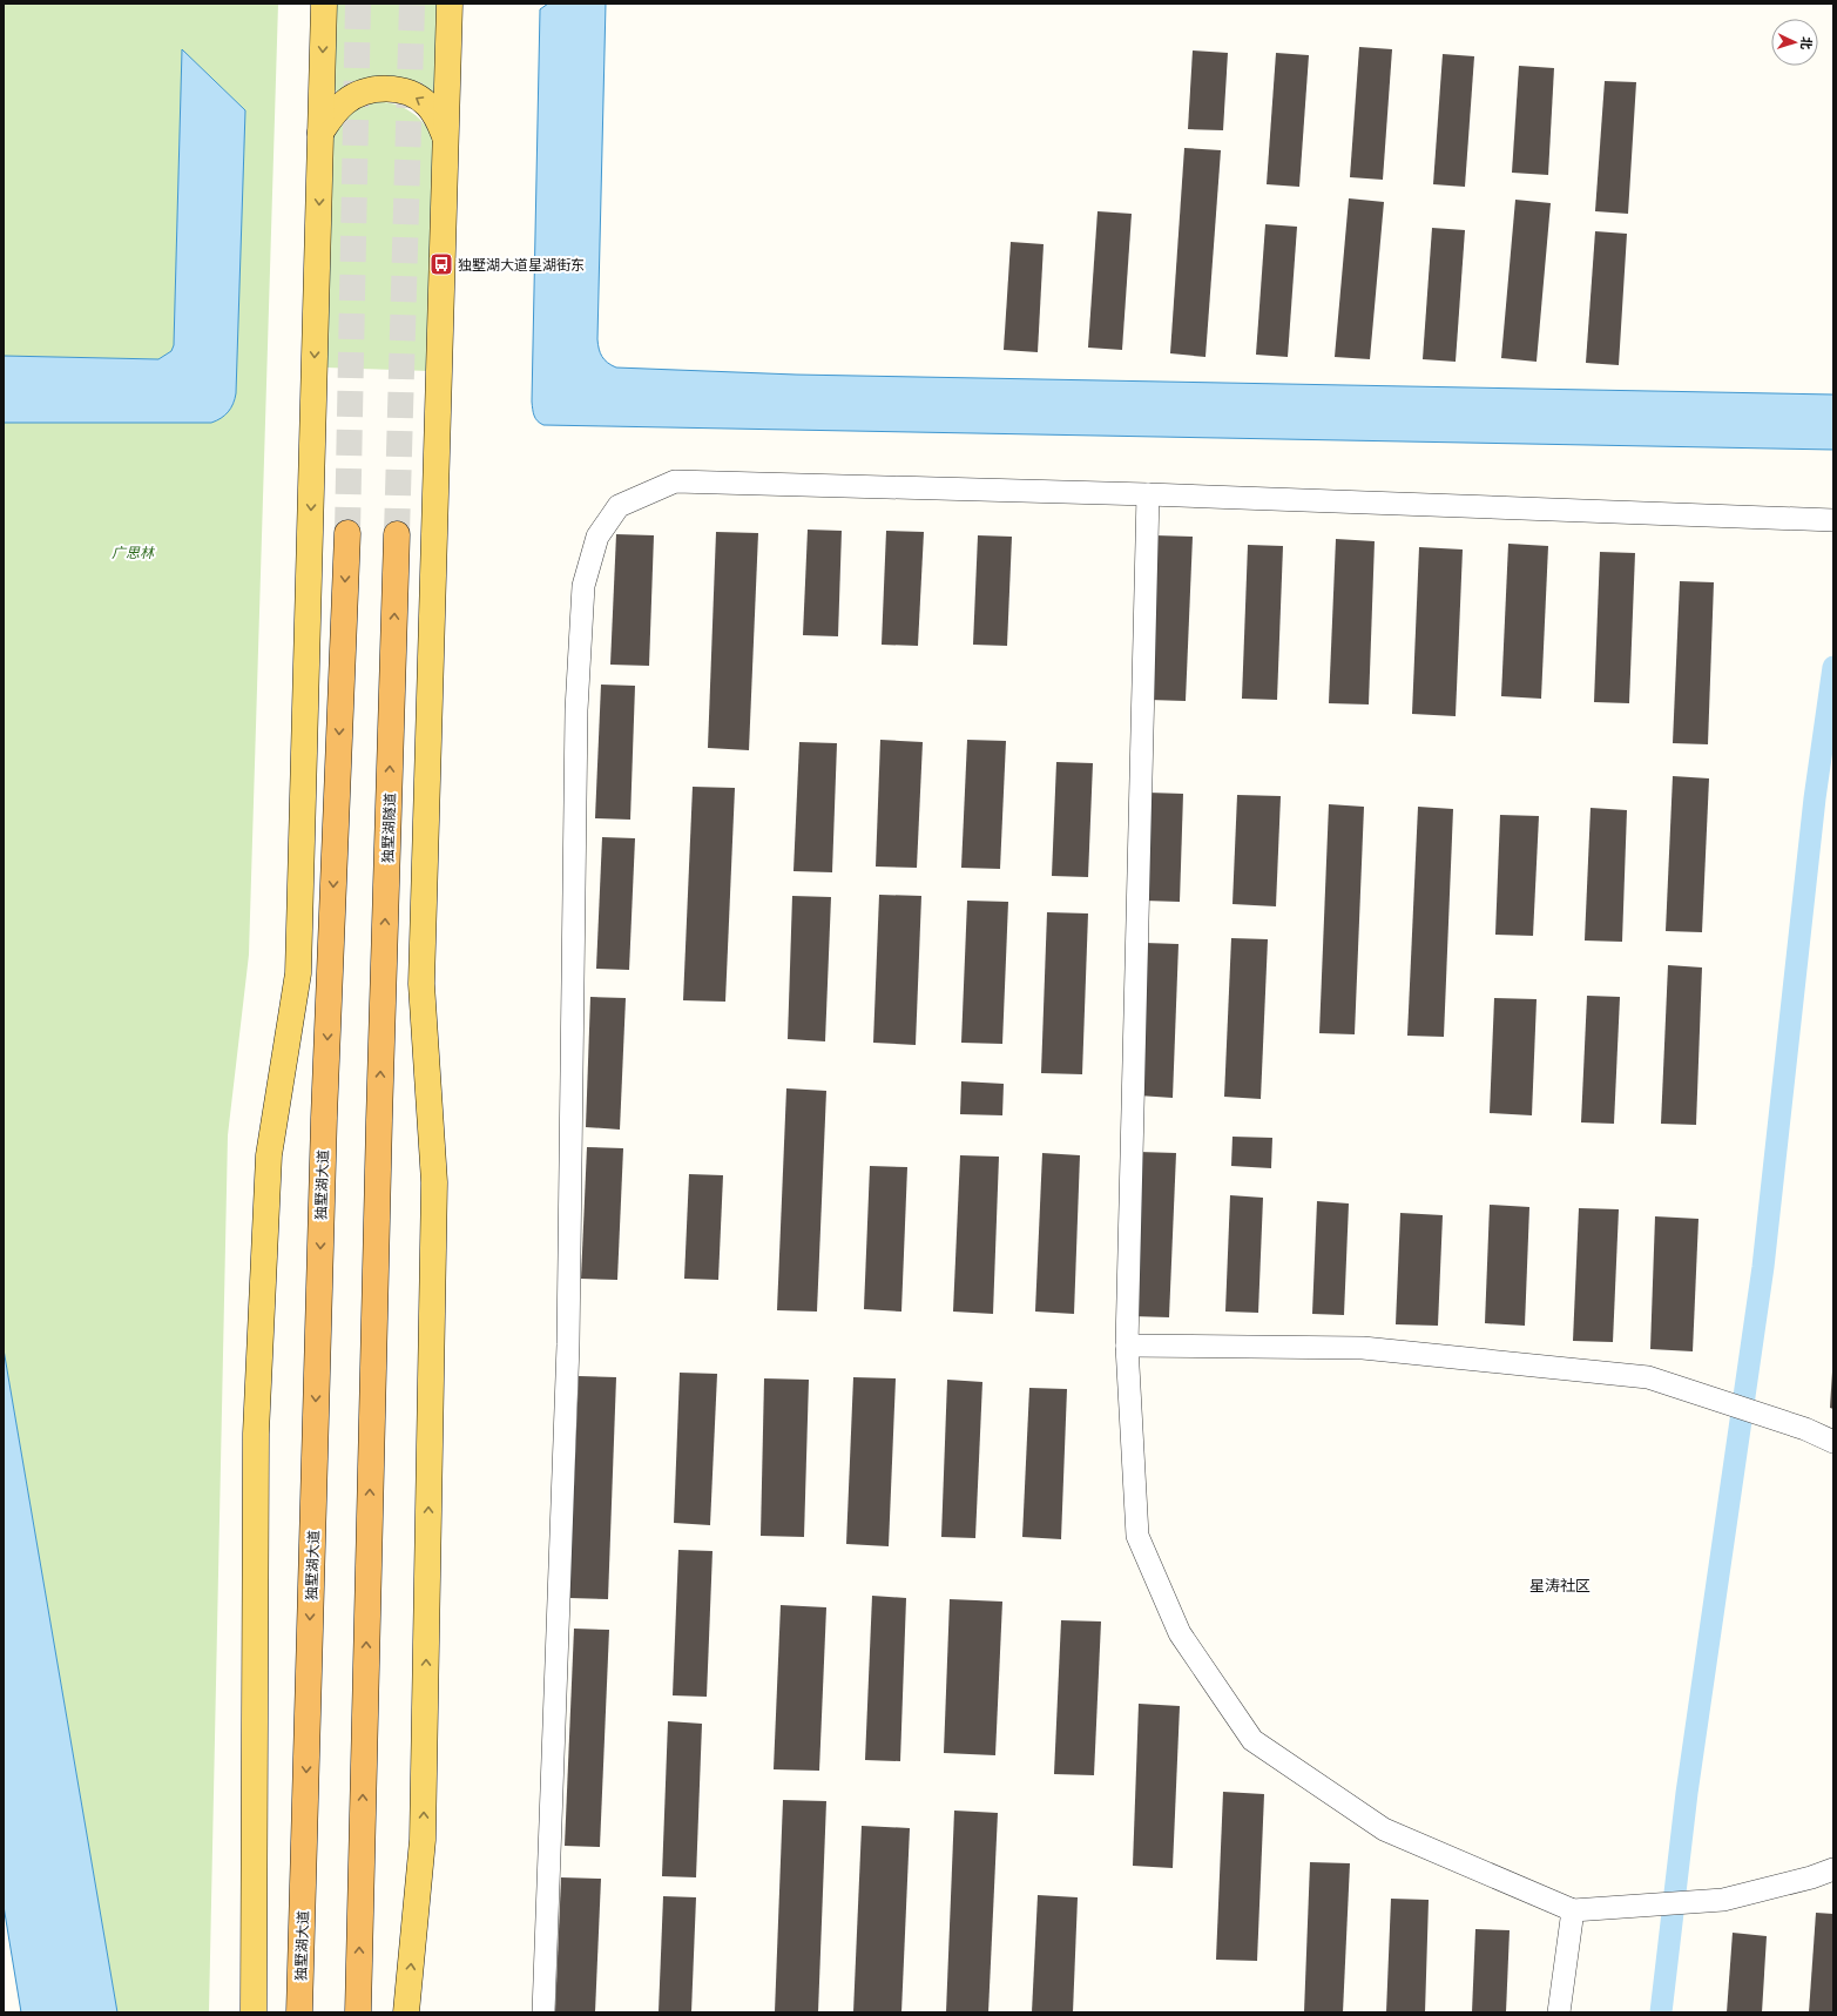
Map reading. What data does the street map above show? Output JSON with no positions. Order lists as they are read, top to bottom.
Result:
{
  "streets": {
    "highway": ["独墅湖隧道", "独墅湖大道"]
  },
  "one_way": ["独墅湖隧道", "独墅湖大道"],
  "districts": ["星涛社区"],
  "parks": ["广思林"],
  "places": {
    "bus stop": ["独墅湖大道星湖街东"]
  },
  "north": "right"
}
